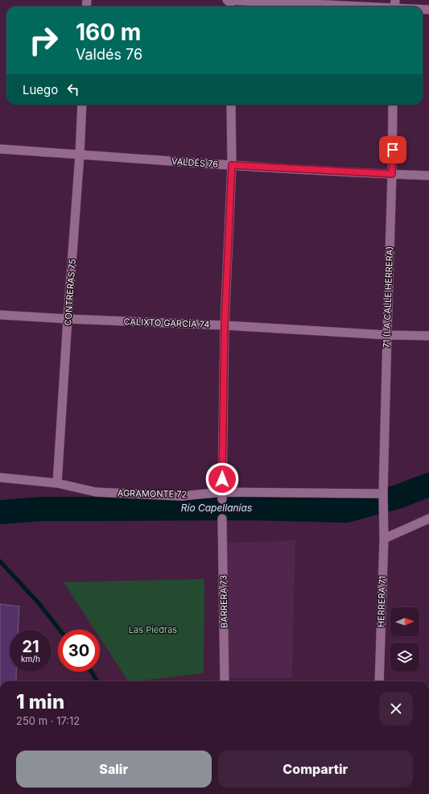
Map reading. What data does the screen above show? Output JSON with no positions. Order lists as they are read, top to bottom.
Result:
{
  "streets": {
    "street": [
      "VALDÉS 76",
      "CONTRERAS 75",
      "71 (LA CALLE HERRERA)",
      "CALIXTO GARCÍA 74",
      "AGRAMONTE 72",
      "BARRERA 73",
      "HERRERA 71"
    ]
  },
  "crossings": [
    ["VALDÉS 76", "CONTRERAS 75"],
    ["VALDÉS 76", "71 (LA CALLE HERRERA)"],
    ["CONTRERAS 75", "CALIXTO GARCÍA 74"],
    ["CONTRERAS 75", "AGRAMONTE 72"],
    ["71 (LA CALLE HERRERA)", "CALIXTO GARCÍA 74"],
    ["71 (LA CALLE HERRERA)", "AGRAMONTE 72"],
    ["71 (LA CALLE HERRERA)", "HERRERA 71"]
  ],
  "water": ["Río Capellanías"],
  "parks": ["Las Piedras"],
  "north": "right",
  "page": {
    "turn": ["160 m", "Valdés 76"],
    "then": "Luego",
    "speed": "21 km/h",
    "limit": "30",
    "heading": ["1 min", "250 m · 17:12"],
    "buttons": ["Salir", "Compartir"]
  }
}
